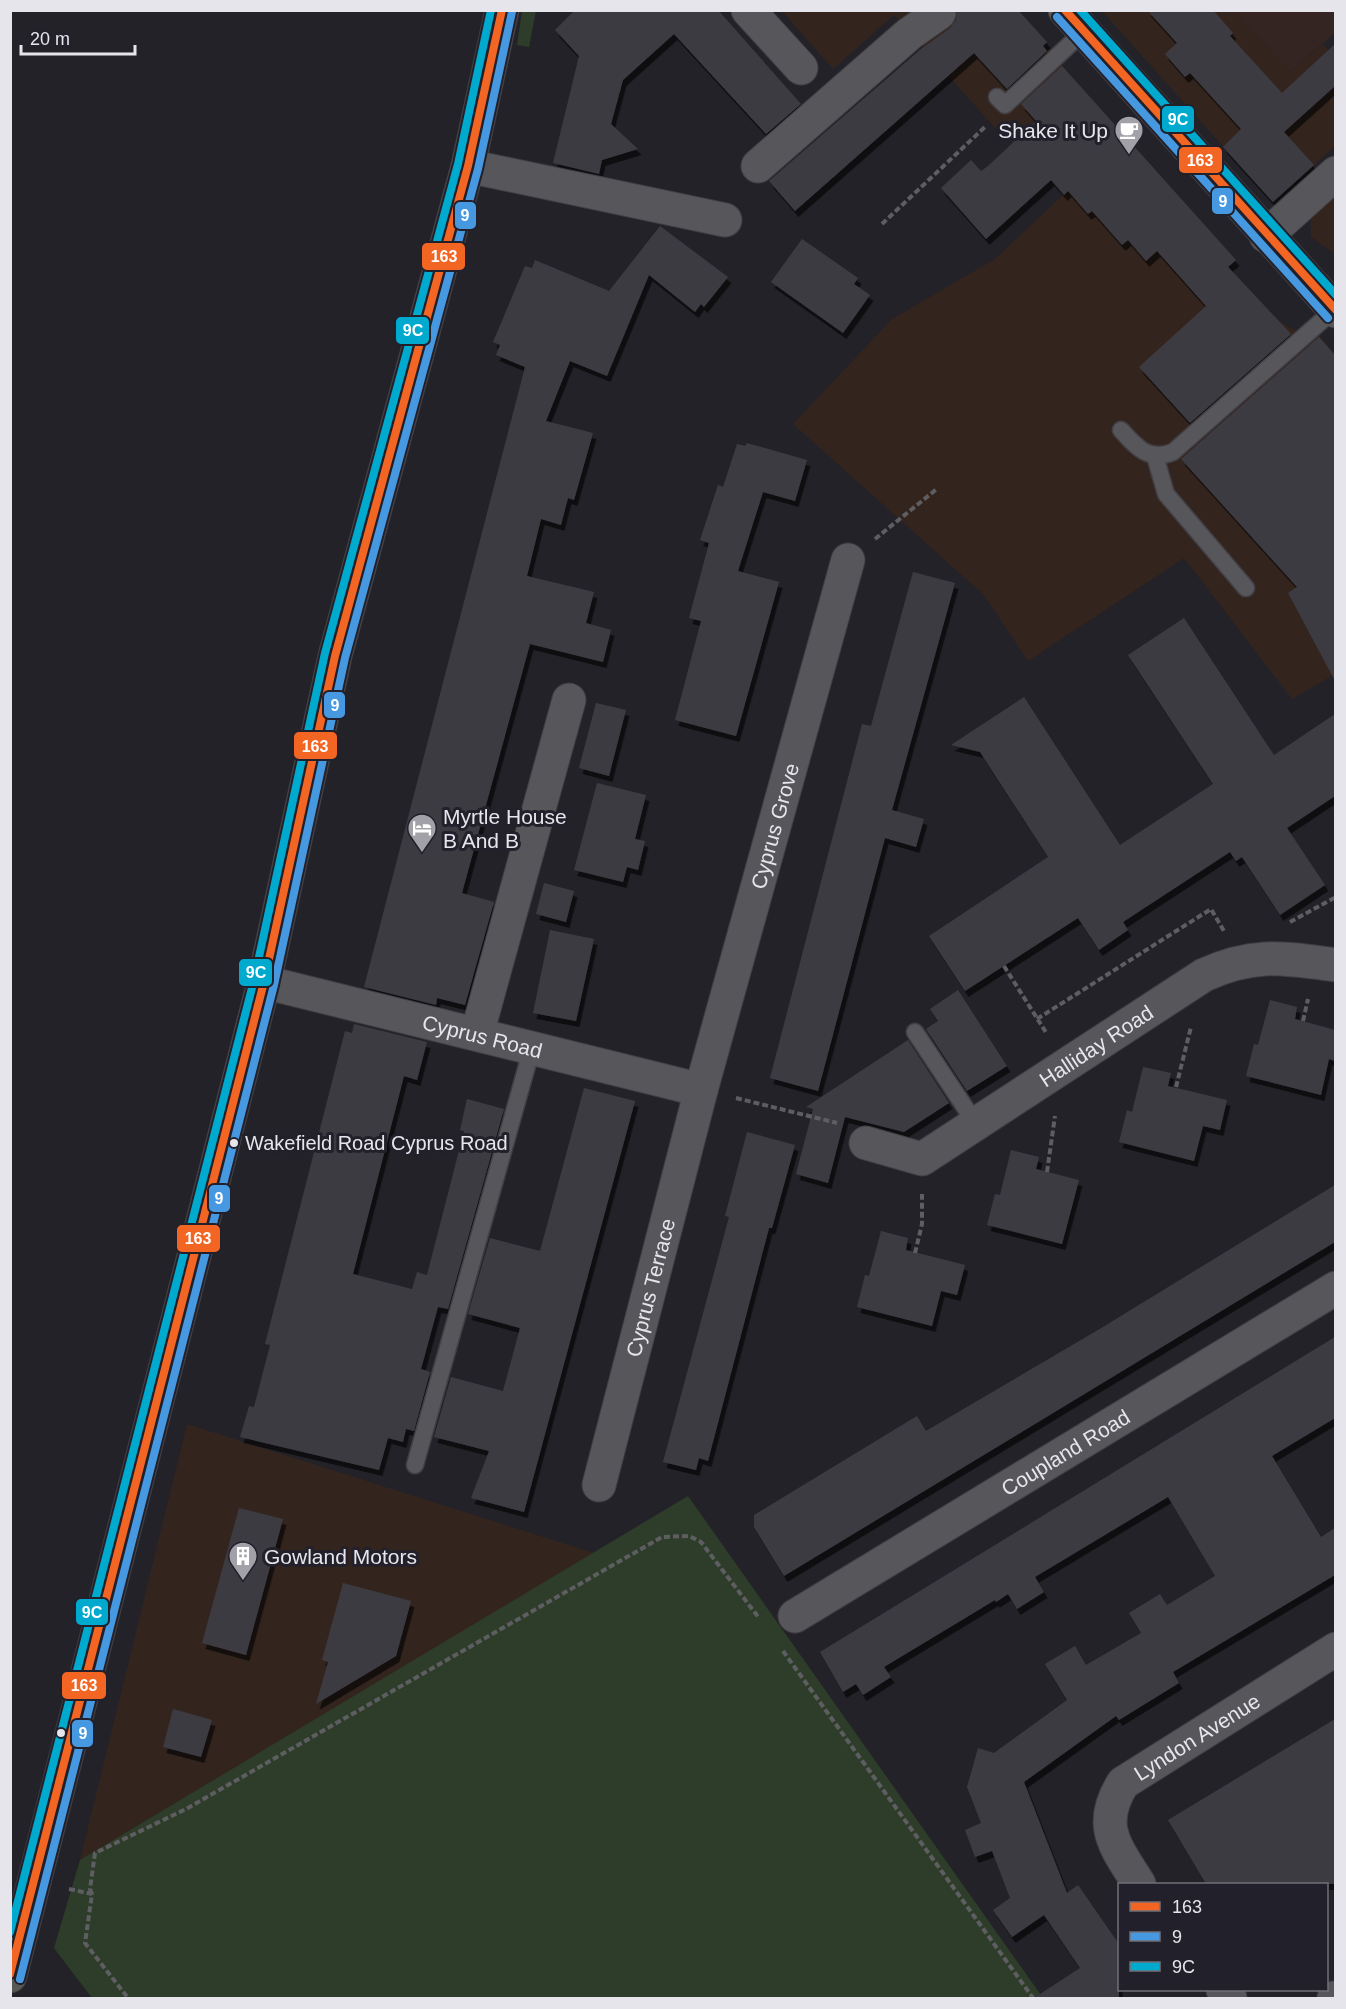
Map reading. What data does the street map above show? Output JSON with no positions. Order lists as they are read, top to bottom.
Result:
{
  "streets": {
    "street": [
      "Cyprus Grove",
      "Cyprus Road",
      "Halliday Road",
      "Cyprus Terrace",
      "Coupland Road",
      "Lyndon Avenue"
    ]
  },
  "crossings": [
    ["Cyprus Grove", "Cyprus Road"],
    ["Cyprus Grove", "Cyprus Terrace"],
    ["Cyprus Road", "Cyprus Terrace"]
  ],
  "places": {
    "cafe": ["Shake It Up"],
    "hotel": ["Myrtle House B And B"],
    "other": ["Wakefield Road Cyprus Road"],
    "building": ["Gowland Motors"]
  },
  "lines": ["transit line 163", "transit line 9C", "transit line 9"],
  "legend": ["163", "9", "9C"],
  "scale_bar": "20 m"
}
